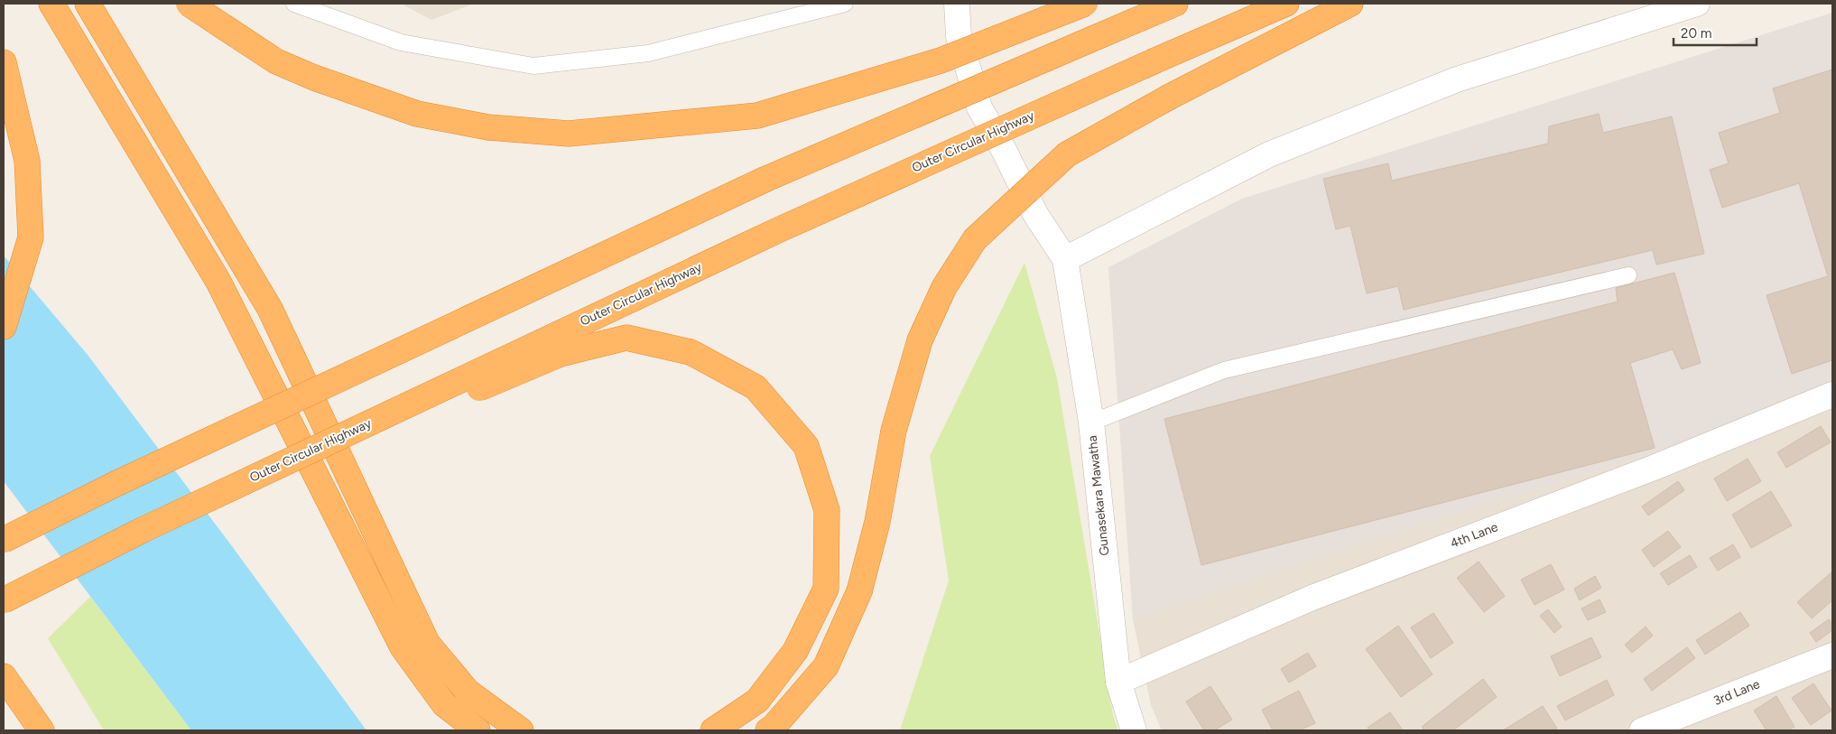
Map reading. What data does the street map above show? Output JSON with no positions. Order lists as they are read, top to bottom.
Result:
{
  "streets": {
    "highway": ["Outer Circular Highway"],
    "street": ["Gunasekara Mawatha", "4th Lane", "3rd Lane"]
  },
  "crossings": [
    ["Gunasekara Mawatha", "4th Lane"]
  ],
  "scale_bar": "20 m"
}
